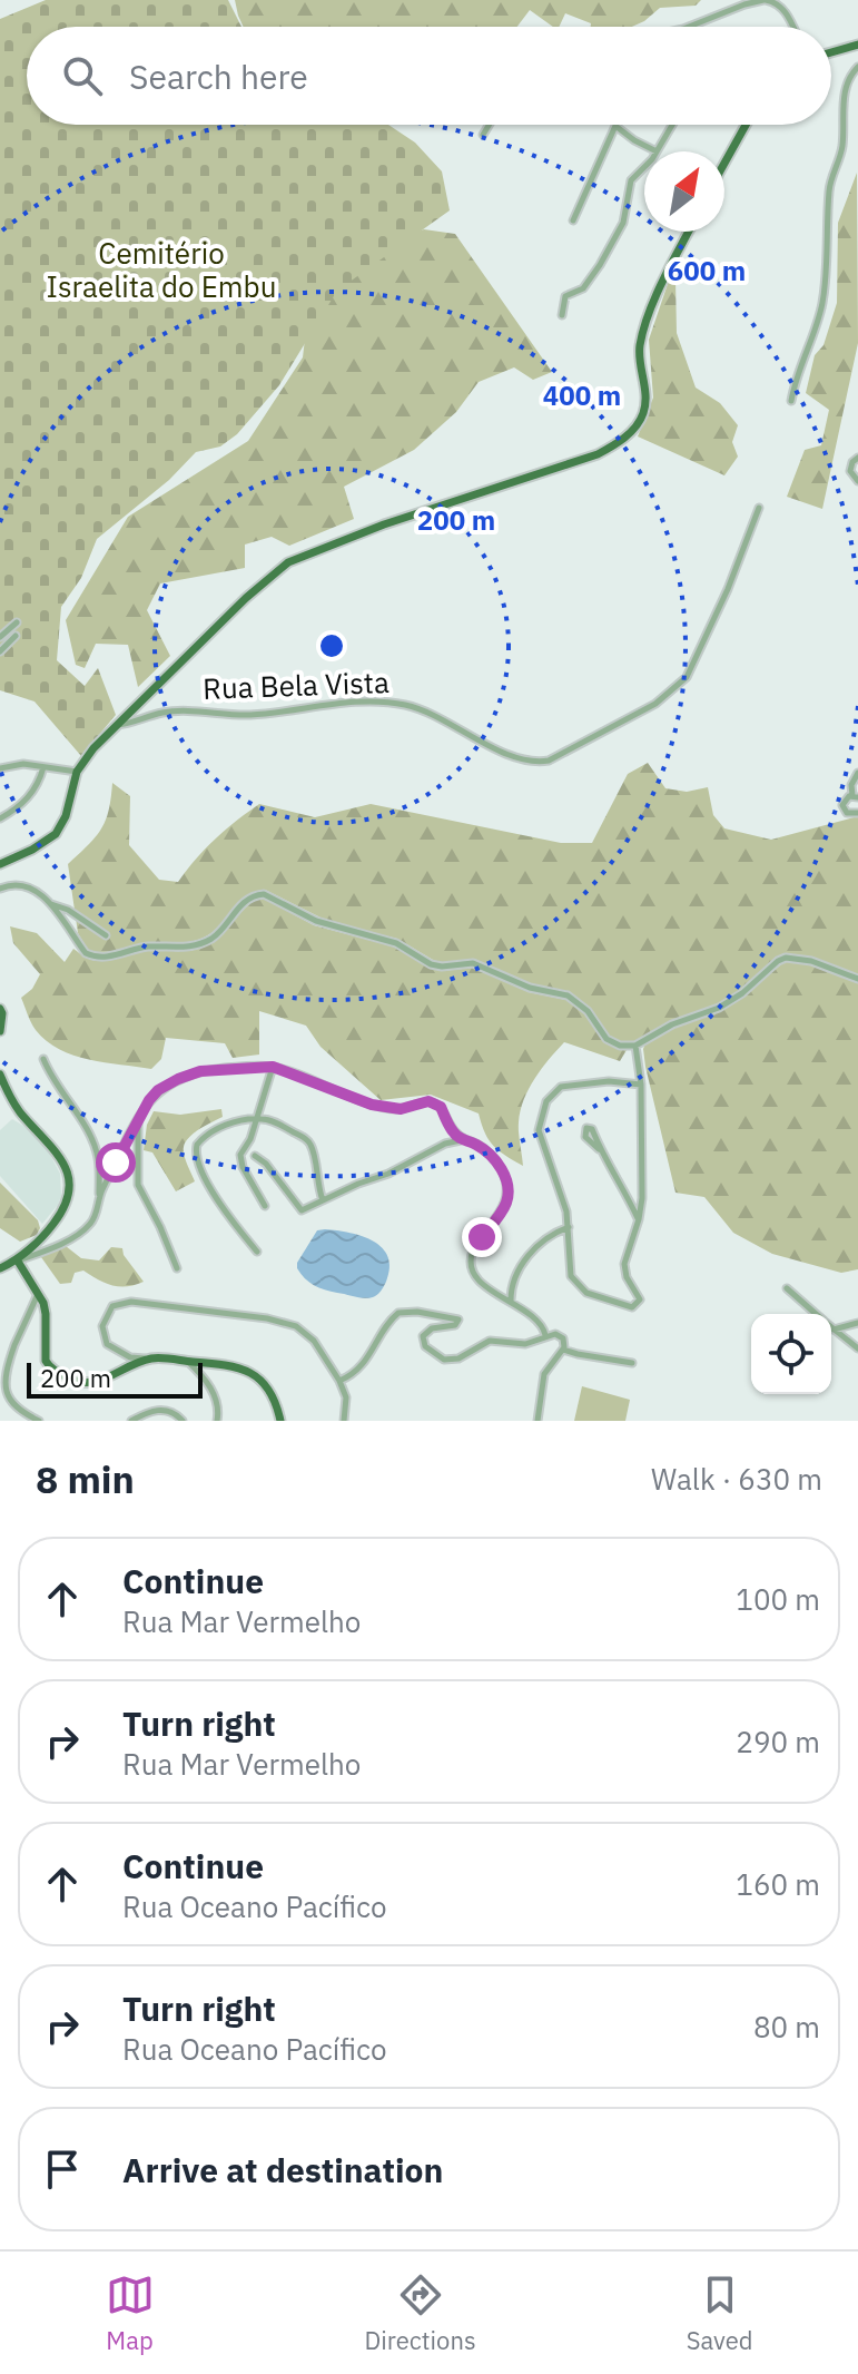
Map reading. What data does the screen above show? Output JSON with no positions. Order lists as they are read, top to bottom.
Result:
{
  "streets": {
    "street": ["Rua Bela Vista"]
  },
  "parks": ["Cemitério Israelita do Embu"],
  "scale_bar": "200 m",
  "north": "top right",
  "page": {
    "search": "Search here",
    "scale": "200 m",
    "heading": ["8 min", "Walk · 630 m"],
    "list": [
      ["Continue", "Rua Mar Vermelho", "100 m"],
      ["Turn right", "Rua Mar Vermelho", "290 m"],
      ["Continue", "Rua Oceano Pacífico", "160 m"],
      ["Turn right", "Rua Oceano Pacífico", "80 m"],
      "Arrive at destination"
    ],
    "nav": ["Map", "Directions", "Saved"]
  },
  "rings": ["600 m", "400 m", "200 m"]
}
